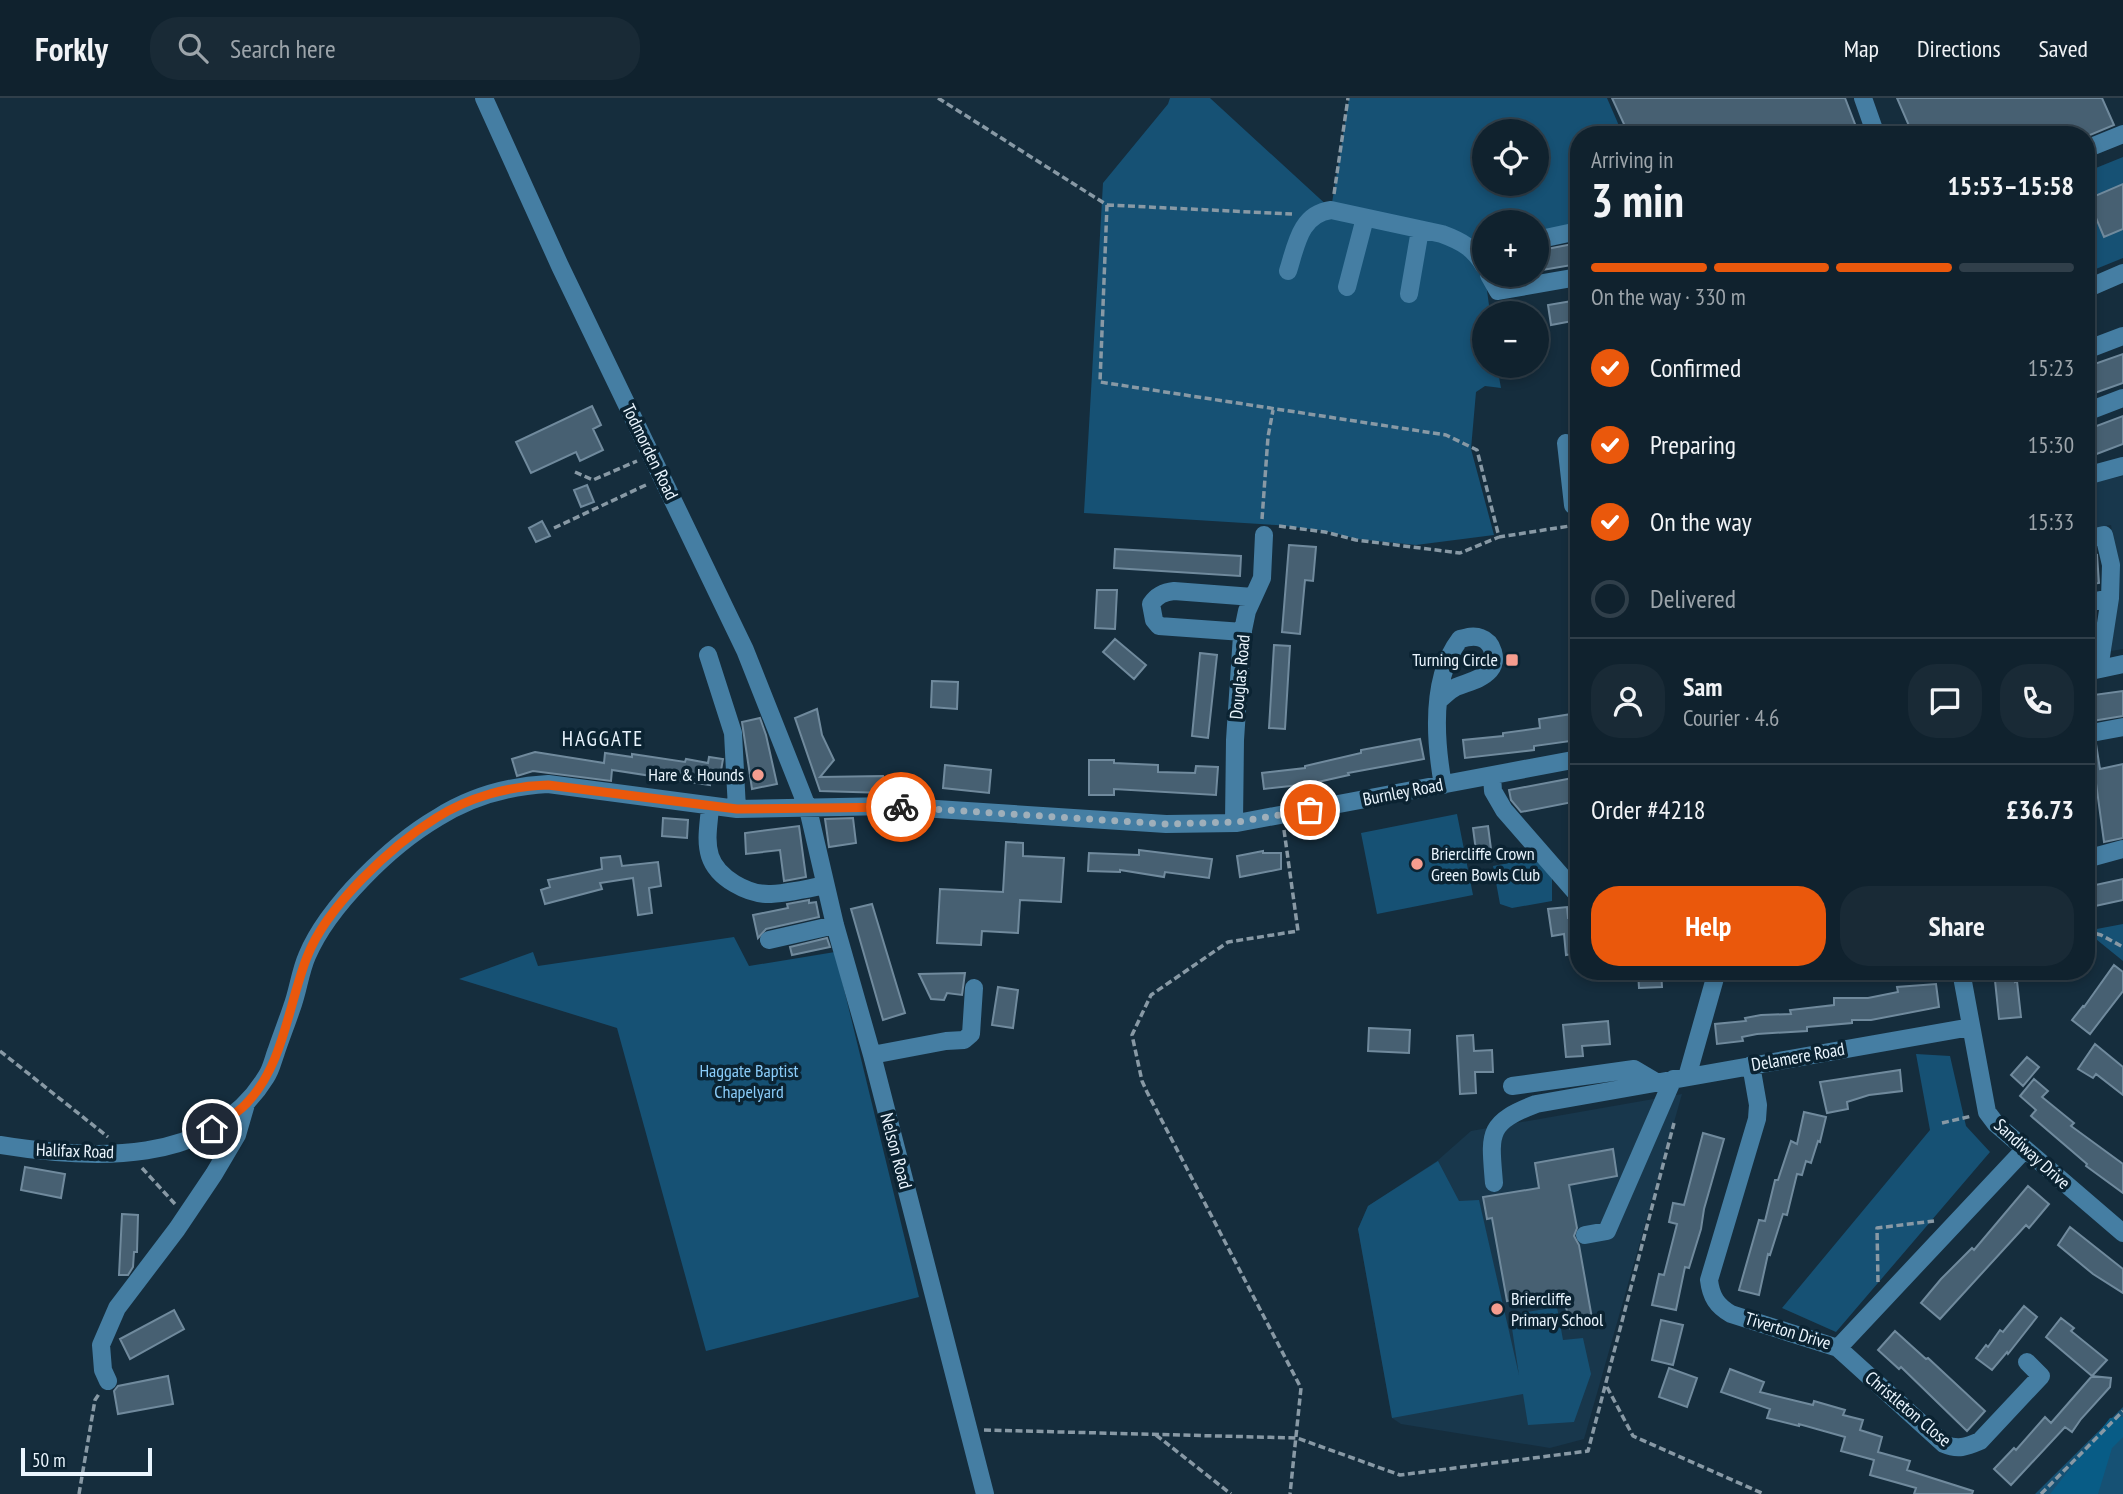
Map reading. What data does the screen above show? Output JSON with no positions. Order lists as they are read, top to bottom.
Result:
{
  "streets": {
    "street": [
      "Todmorden Road",
      "Douglas Road",
      "Burnley Road",
      "Delamere Road",
      "Halifax Road",
      "Nelson Road",
      "Sandiway Drive",
      "Tiverton Drive",
      "Christleton Close"
    ]
  },
  "crossings": [
    ["Todmorden Road", "Burnley Road"],
    ["Todmorden Road", "Halifax Road"],
    ["Todmorden Road", "Nelson Road"],
    ["Douglas Road", "Burnley Road"],
    ["Burnley Road", "Halifax Road"],
    ["Burnley Road", "Nelson Road"],
    ["Delamere Road", "Sandiway Drive"],
    ["Delamere Road", "Tiverton Drive"],
    ["Halifax Road", "Nelson Road"],
    ["Sandiway Drive", "Tiverton Drive"],
    ["Tiverton Drive", "Christleton Close"]
  ],
  "districts": ["HAGGATE"],
  "parks": ["Haggate Baptist Chapelyard"],
  "places": {
    "transit": ["Turning Circle"],
    "other": ["Hare & Hounds", "Briercliffe Crown Green Bowls Club", "Briercliffe Primary School"]
  },
  "scale_bar": "50 m",
  "page": {
    "header": "Forkly",
    "search": "Search here",
    "nav": ["Map", "Directions", "Saved"],
    "map_buttons": ["+", "−"],
    "heading": ["3 min", "Arriving in", "15:53–15:58"],
    "panel": [
      "Sam",
      "Courier · 4.6",
      "Order #4218",
      "£36.73"
    ],
    "bar": "On the way · 330 m",
    "list": [
      ["Confirmed", "15:23"],
      ["Preparing", "15:30"],
      ["On the way", "15:33"],
      "Delivered"
    ],
    "buttons": ["Help", "Share"],
    "scale": "50 m"
  }
}
